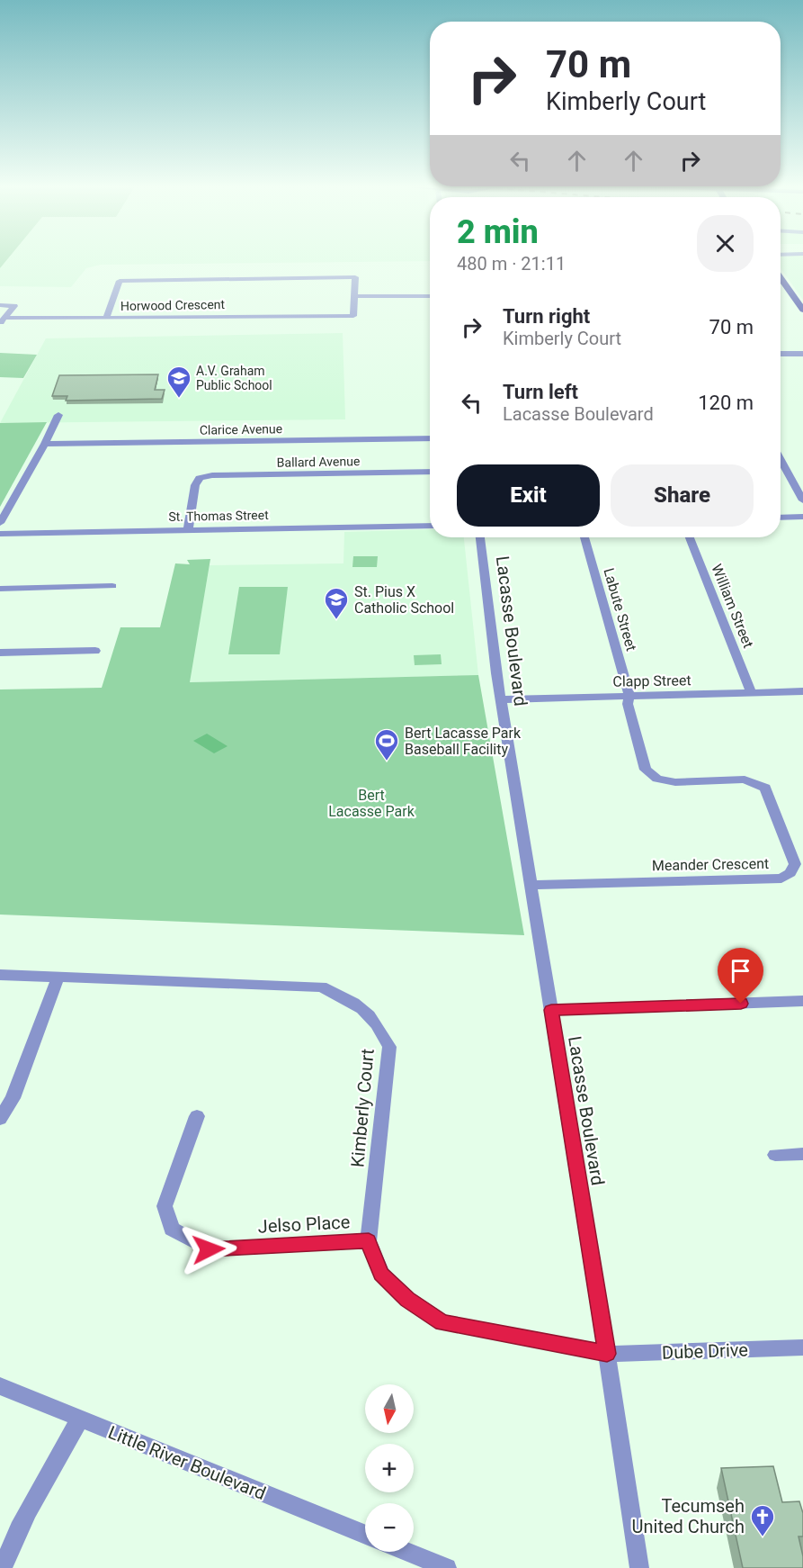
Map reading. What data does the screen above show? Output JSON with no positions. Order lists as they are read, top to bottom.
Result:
{
  "streets": {
    "street": [
      "Horwood Crescent",
      "Clarice Avenue",
      "Ballard Avenue",
      "St. Thomas Street",
      "William Street",
      "Labute Street",
      "Lacasse Boulevard",
      "Clapp Street",
      "Meander Crescent",
      "Kimberly Court",
      "Jelso Place",
      "Dube Drive",
      "Little River Boulevard"
    ]
  },
  "crossings": [
    ["Ballard Avenue", "St. Thomas Street"],
    ["William Street", "Clapp Street"],
    ["Labute Street", "Clapp Street"],
    ["Labute Street", "Meander Crescent"],
    ["Lacasse Boulevard", "Clapp Street"],
    ["Lacasse Boulevard", "Meander Crescent"],
    ["Lacasse Boulevard", "Kimberly Court"],
    ["Lacasse Boulevard", "Dube Drive"],
    ["Clapp Street", "Meander Crescent"],
    ["Kimberly Court", "Jelso Place"],
    ["Kimberly Court", "Dube Drive"]
  ],
  "parks": ["Bert Lacasse Park"],
  "places": {
    "school or university": ["A.V. Graham Public School", "St. Pius X Catholic School"],
    "sports": ["Bert Lacasse Park Baseball Facility"],
    "church": ["Tecumseh United Church"]
  },
  "north": "bottom",
  "page": {
    "turn": ["70 m", "Kimberly Court"],
    "heading": ["2 min", "480 m · 21:11"],
    "list": [
      {
        "name": "Turn right",
        "note": "Kimberly Court",
        "value": "70 m"
      },
      {
        "name": "Turn left",
        "note": "Lacasse Boulevard",
        "value": "120 m"
      }
    ],
    "buttons": ["Exit", "Share"],
    "map_buttons": ["+", "−"]
  }
}
